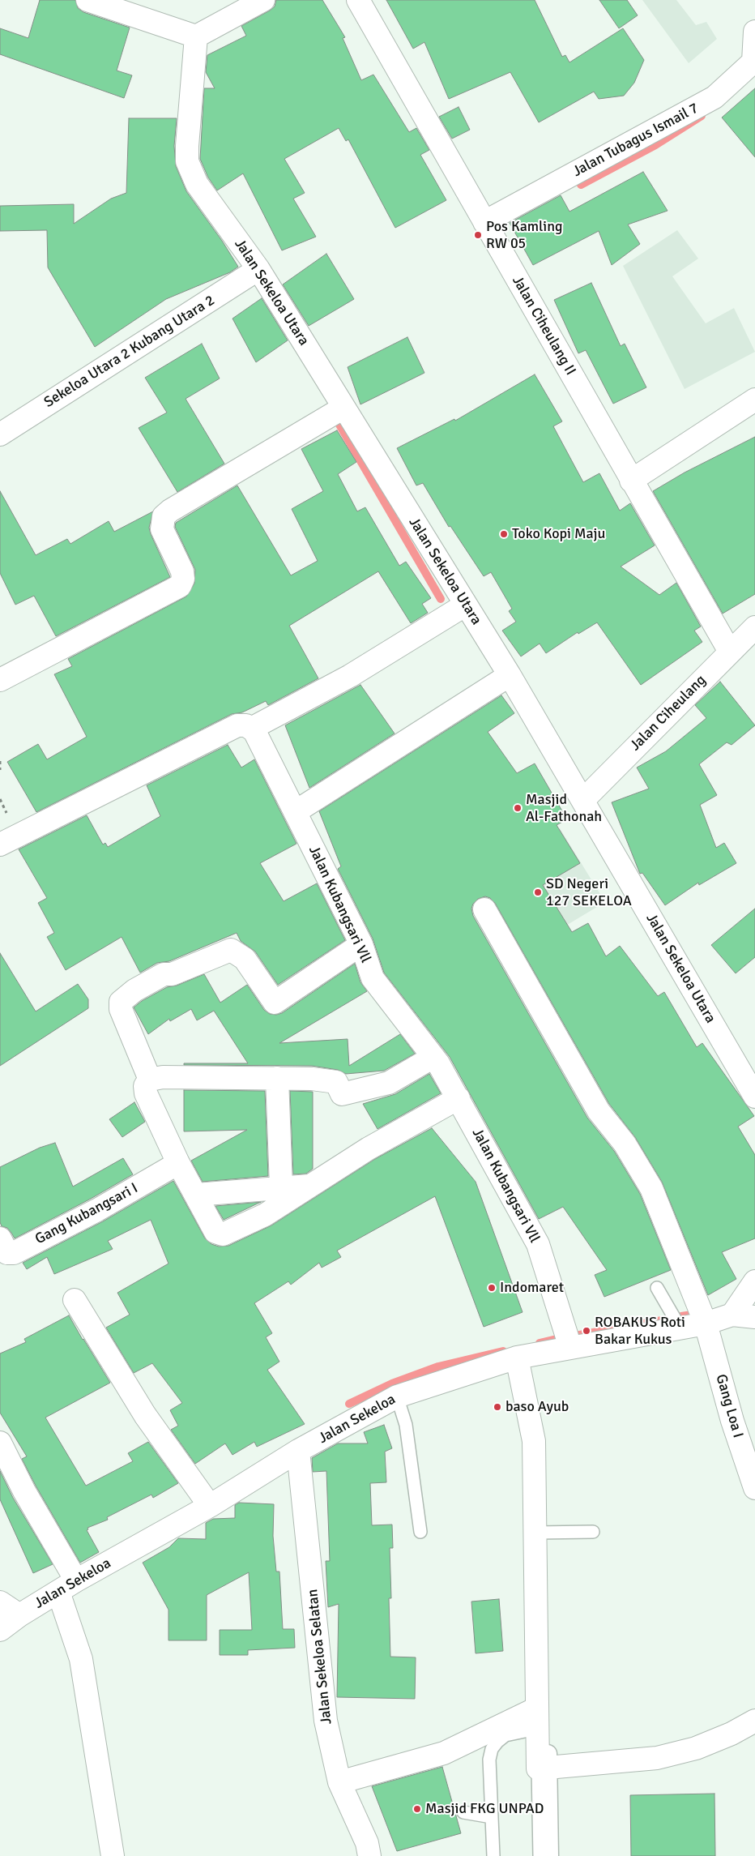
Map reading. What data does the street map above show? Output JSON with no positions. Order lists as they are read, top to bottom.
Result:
{
  "streets": {
    "street": [
      "Jalan Tubagus Ismail 7",
      "Jalan Sekeloa Utara",
      "Jalan Ciheulang II",
      "Sekeloa Utara 2 Kubang Utara 2",
      "Jalan Ciheulang",
      "Jalan Kubangsari Vll",
      "Gang Kubangsari I",
      "Gang Loa I",
      "Jalan Sekeloa",
      "Jalan Sekeloa Selatan"
    ]
  },
  "crossings": [
    ["Jalan Tubagus Ismail 7", "Jalan Ciheulang II"],
    ["Jalan Sekeloa Utara", "Sekeloa Utara 2 Kubang Utara 2"],
    ["Jalan Sekeloa Utara", "Jalan Ciheulang"],
    ["Jalan Ciheulang II", "Jalan Ciheulang"],
    ["Jalan Kubangsari Vll", "Jalan Sekeloa"],
    ["Gang Loa I", "Jalan Sekeloa"],
    ["Jalan Sekeloa", "Jalan Sekeloa Selatan"]
  ],
  "places": [
    "Pos Kamling RW 05",
    "Toko Kopi Maju",
    "Masjid Al-Fathonah",
    "SD Negeri 127 SEKELOA",
    "Indomaret",
    "ROBAKUS Roti Bakar Kukus",
    "baso Ayub",
    "Masjid FKG UNPAD"
  ]
}
